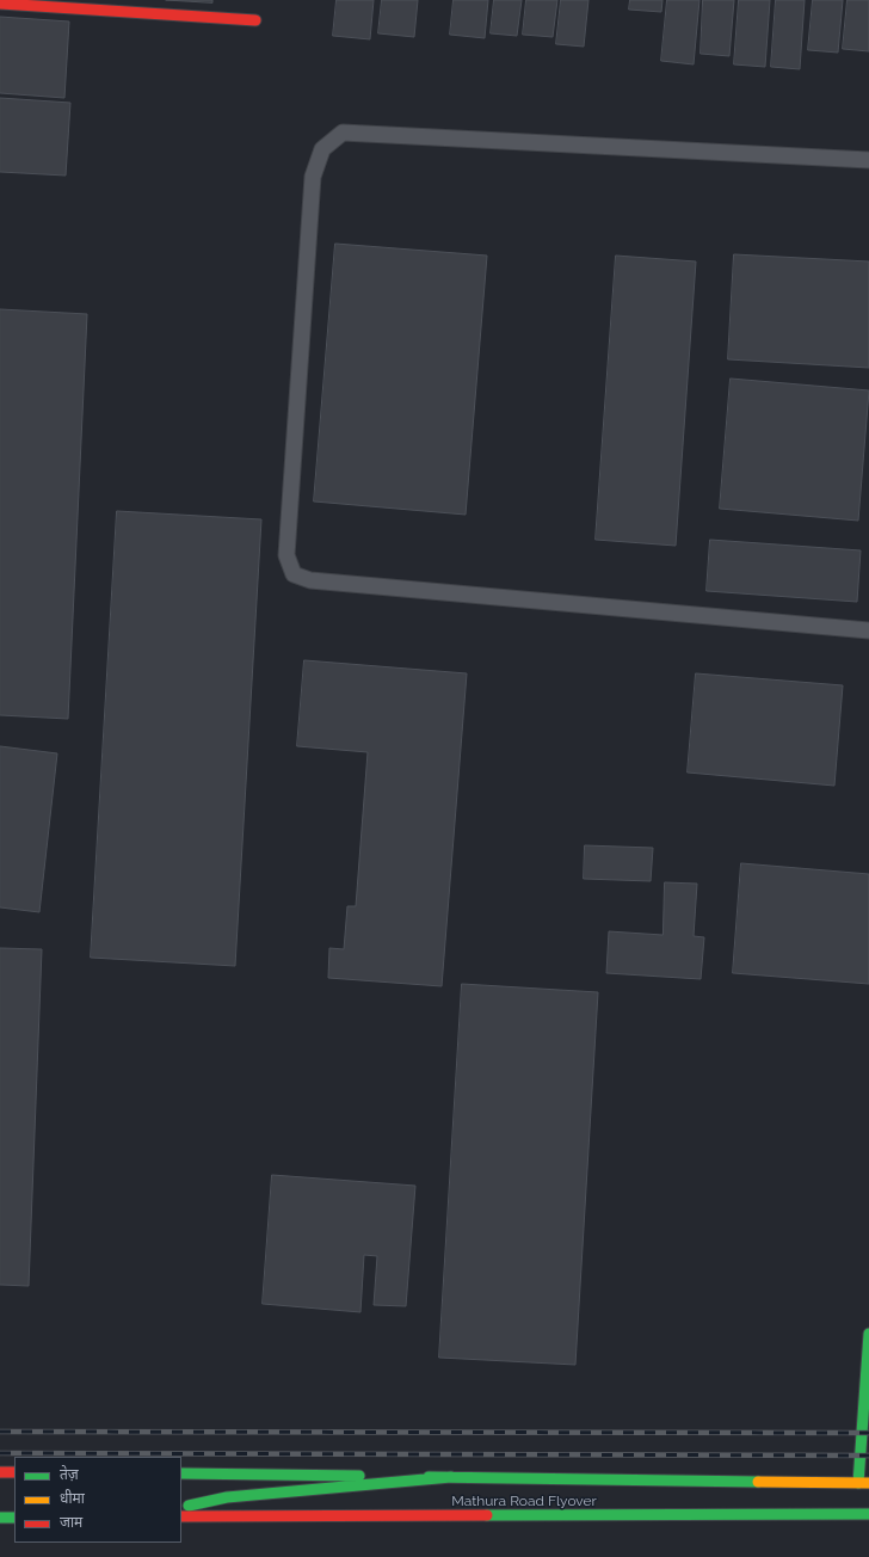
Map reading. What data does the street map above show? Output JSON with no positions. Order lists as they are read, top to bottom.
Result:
{
  "streets": {
    "main road": ["Mathura Road Flyover"]
  },
  "legend": ["तेज़", "धीमा", "जाम"]
}
